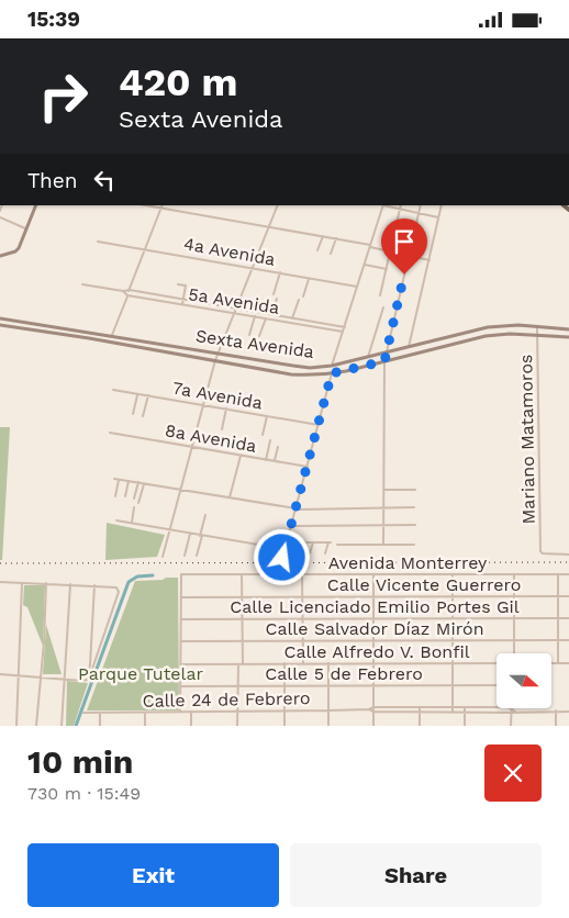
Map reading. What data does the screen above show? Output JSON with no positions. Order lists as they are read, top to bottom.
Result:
{
  "streets": {
    "main road": ["Sexta Avenida"],
    "street": [
      "4a Avenida",
      "5a Avenida",
      "7a Avenida",
      "8a Avenida",
      "Mariano Matamoros",
      "Avenida Monterrey",
      "Calle Vicente Guerrero",
      "Calle Licenciado Emilio Portes Gil",
      "Calle Salvador Díaz Mirón",
      "Calle Alfredo V. Bonfil",
      "Calle 5 de Febrero",
      "Calle 24 de Febrero"
    ]
  },
  "crossings": [
    ["Sexta Avenida", "Mariano Matamoros"],
    ["Avenida Monterrey", "Calle Vicente Guerrero"]
  ],
  "parks": ["Parque Tutelar"],
  "north": "right",
  "page": {
    "status": "15:39",
    "turn": ["420 m", "Sexta Avenida"],
    "then": "Then",
    "heading": ["10 min", "730 m · 15:49"],
    "buttons": ["Exit", "Share"]
  }
}
